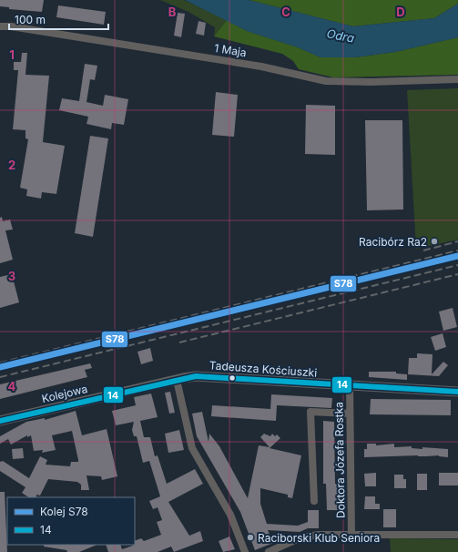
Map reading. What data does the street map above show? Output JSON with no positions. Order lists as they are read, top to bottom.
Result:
{
  "streets": {
    "main road": ["Tadeusza Kościuszki", "Kolejowa"],
    "street": ["1 Maja", "Doktora Józefa Rostka"]
  },
  "crossings": [
    ["Tadeusza Kościuszki", "Kolejowa"],
    ["Tadeusza Kościuszki", "Doktora Józefa Rostka"]
  ],
  "water": ["Odra"],
  "places": ["Racibórz Ra2", "Raciborski Klub Seniora"],
  "lines": ["rail line S78", "transit line 14"],
  "legend": ["Kolej S78", "14"],
  "scale_bar": "100 m",
  "grid": {
    "columns": ["B", "C", "D"],
    "rows": [
      "1",
      "2",
      "3",
      "4"
    ]
  }
}
